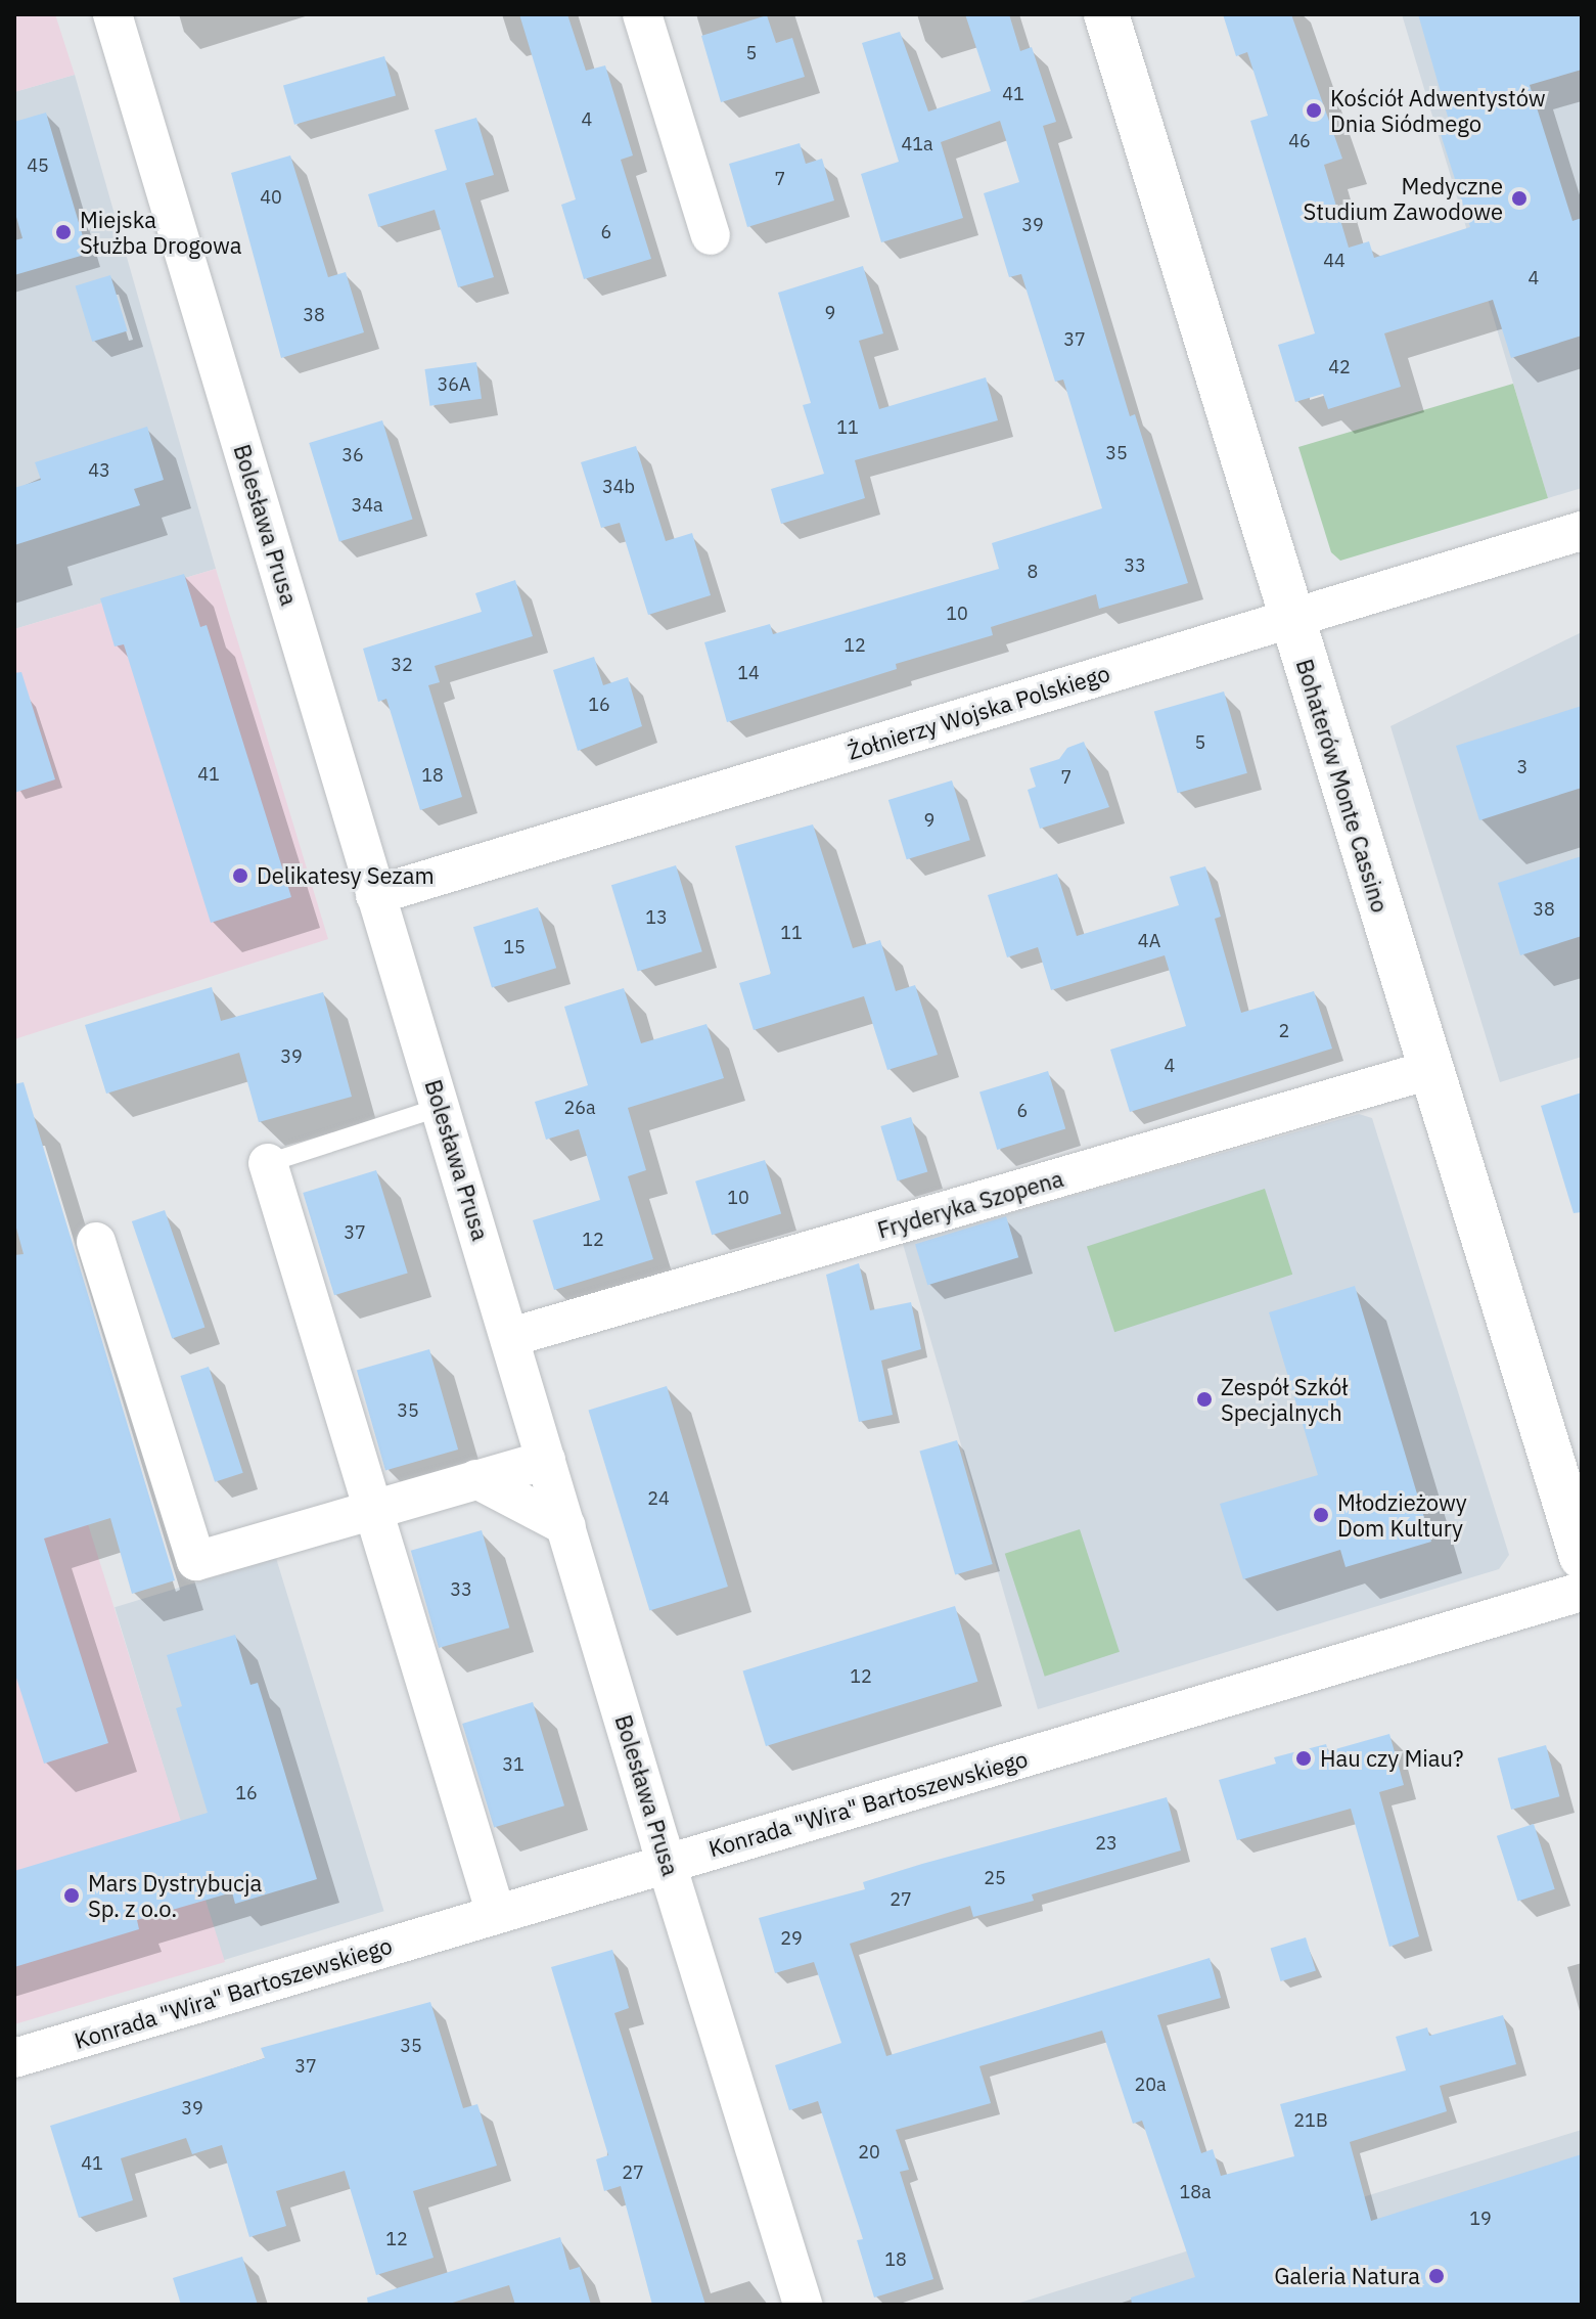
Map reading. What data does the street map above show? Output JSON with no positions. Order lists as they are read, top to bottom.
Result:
{
  "streets": {
    "street": [
      "Bolesława Prusa",
      "Żołnierzy Wojska Polskiego",
      "Bohaterów Monte Cassino",
      "Fryderyka Szopena",
      "Konrada \"Wira\" Bartoszewskiego"
    ]
  },
  "crossings": [
    ["Bolesława Prusa", "Żołnierzy Wojska Polskiego"],
    ["Bolesława Prusa", "Fryderyka Szopena"],
    ["Bolesława Prusa", "Konrada \"Wira\" Bartoszewskiego"],
    ["Żołnierzy Wojska Polskiego", "Bohaterów Monte Cassino"],
    ["Bohaterów Monte Cassino", "Fryderyka Szopena"]
  ],
  "places": [
    "Kościół Adwentystów Dnia Siódmego",
    "Medyczne Studium Zawodowe",
    "Miejska Służba Drogowa",
    "Delikatesy Sezam",
    "Zespół Szkół Specjalnych",
    "Młodzieżowy Dom Kultury",
    "Hau czy Miau?",
    "Mars Dystrybucja Sp. z o.o.",
    "Galeria Natura"
  ],
  "house_numbers": [
    "5",
    "41",
    "4",
    "46",
    "41a",
    "45",
    "7",
    "40",
    "39",
    "6",
    "44",
    "4",
    "9",
    "38",
    "37",
    "42",
    "36A",
    "11",
    "35",
    "36",
    "43",
    "34b",
    "34a",
    "33",
    "8",
    "10",
    "12",
    "32",
    "14",
    "16",
    "5",
    "3",
    "41",
    "18",
    "7",
    "9",
    "38",
    "13",
    "11",
    "4A",
    "15",
    "2",
    "39",
    "4",
    "26a",
    "6",
    "10",
    "37",
    "12",
    "35",
    "24",
    "33",
    "12",
    "31",
    "16",
    "23",
    "25",
    "27",
    "29",
    "35",
    "37",
    "20a",
    "39",
    "21B",
    "20",
    "41",
    "27",
    "18a",
    "19",
    "12",
    "18"
  ]
}
